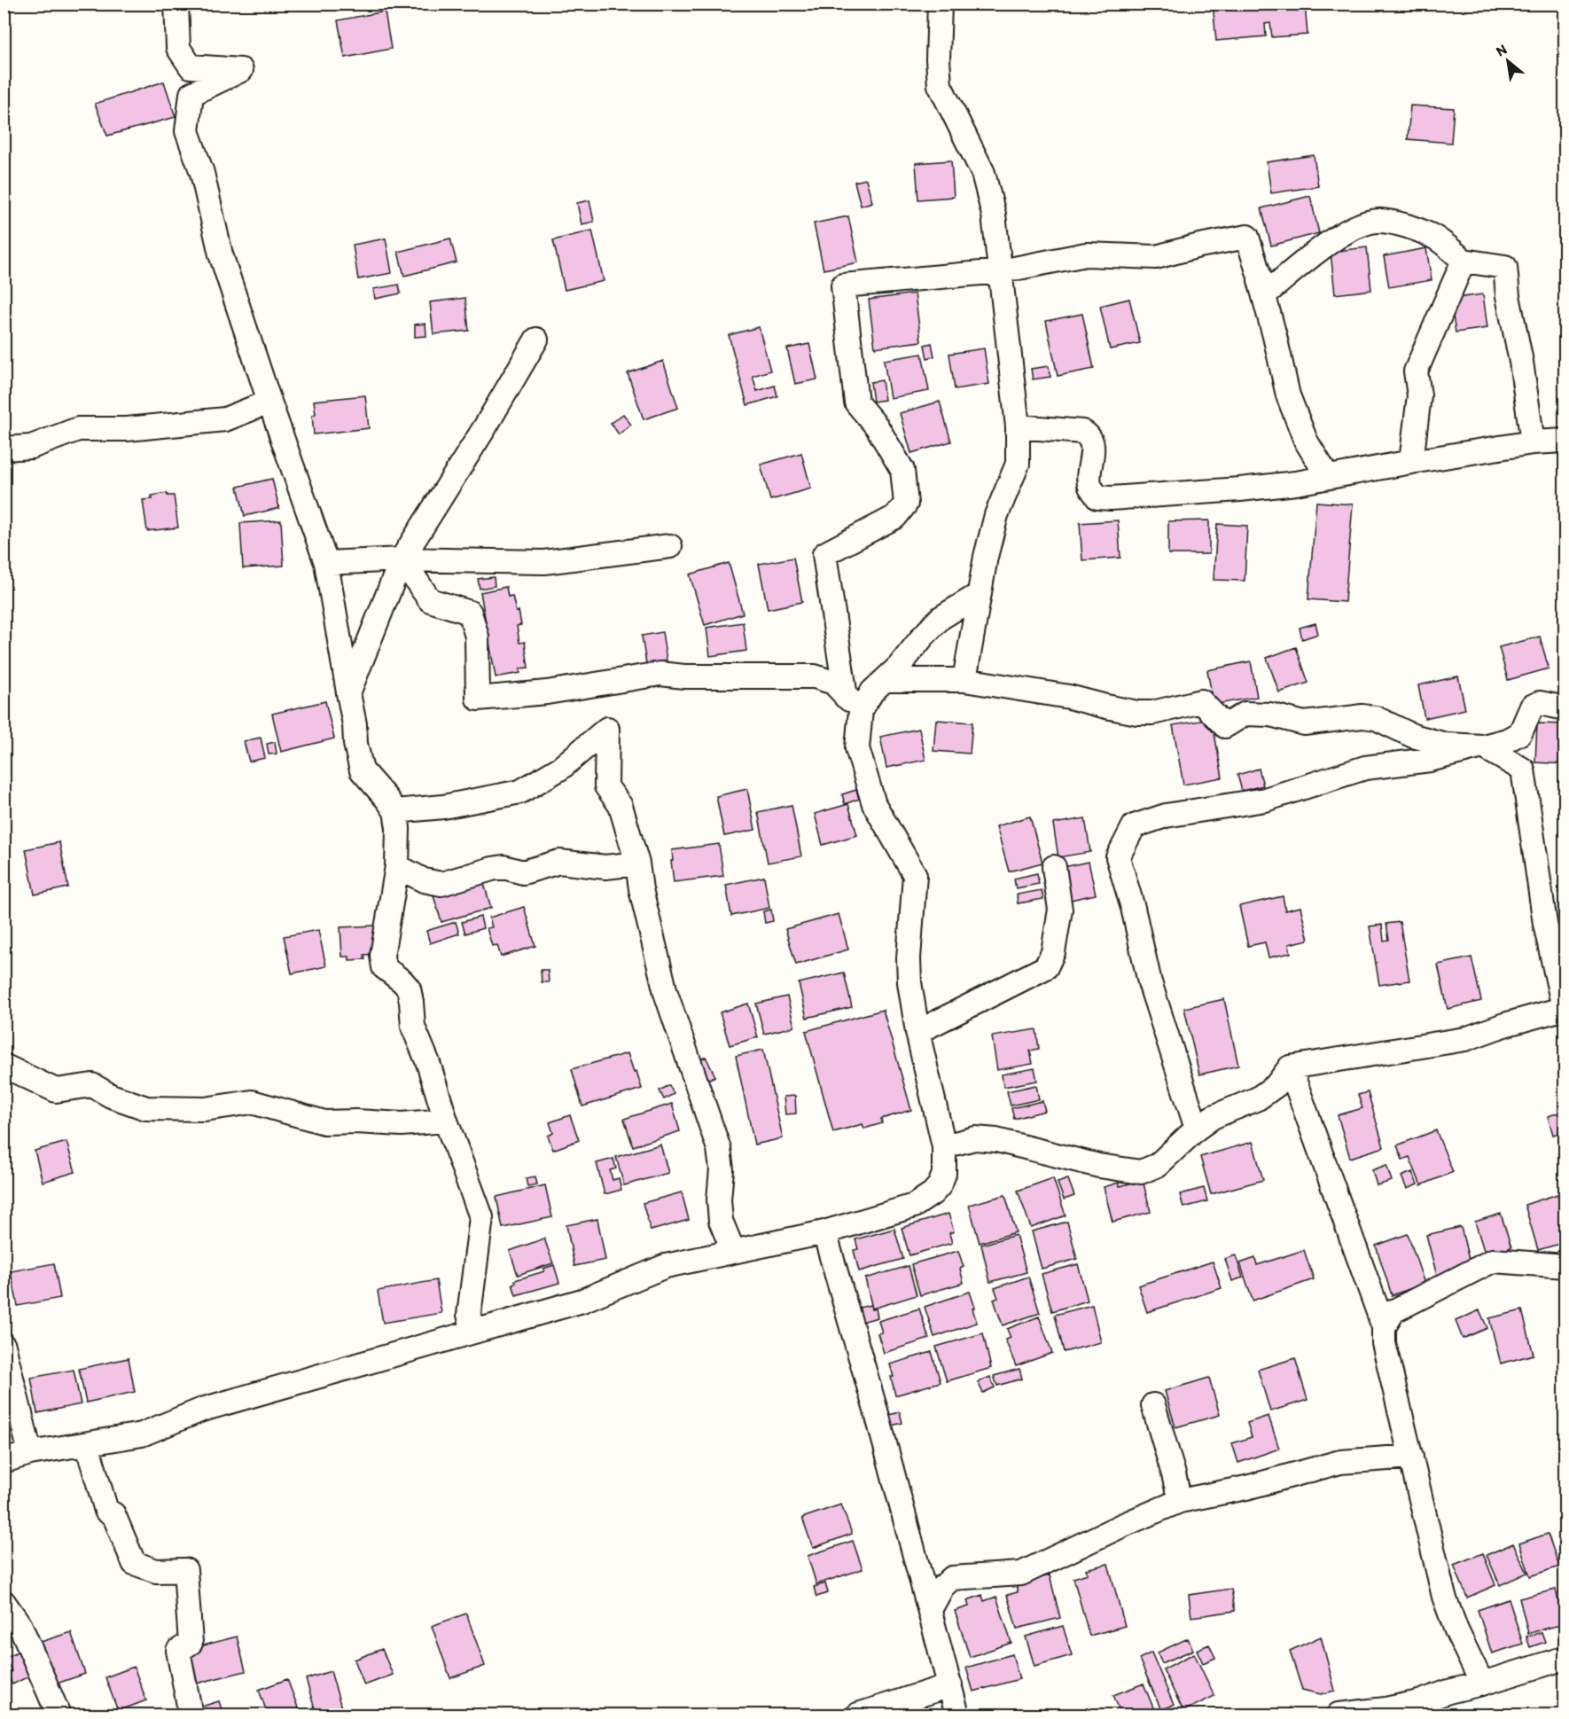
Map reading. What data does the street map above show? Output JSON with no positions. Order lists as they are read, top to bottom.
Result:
{
  "north": "top left"
}
